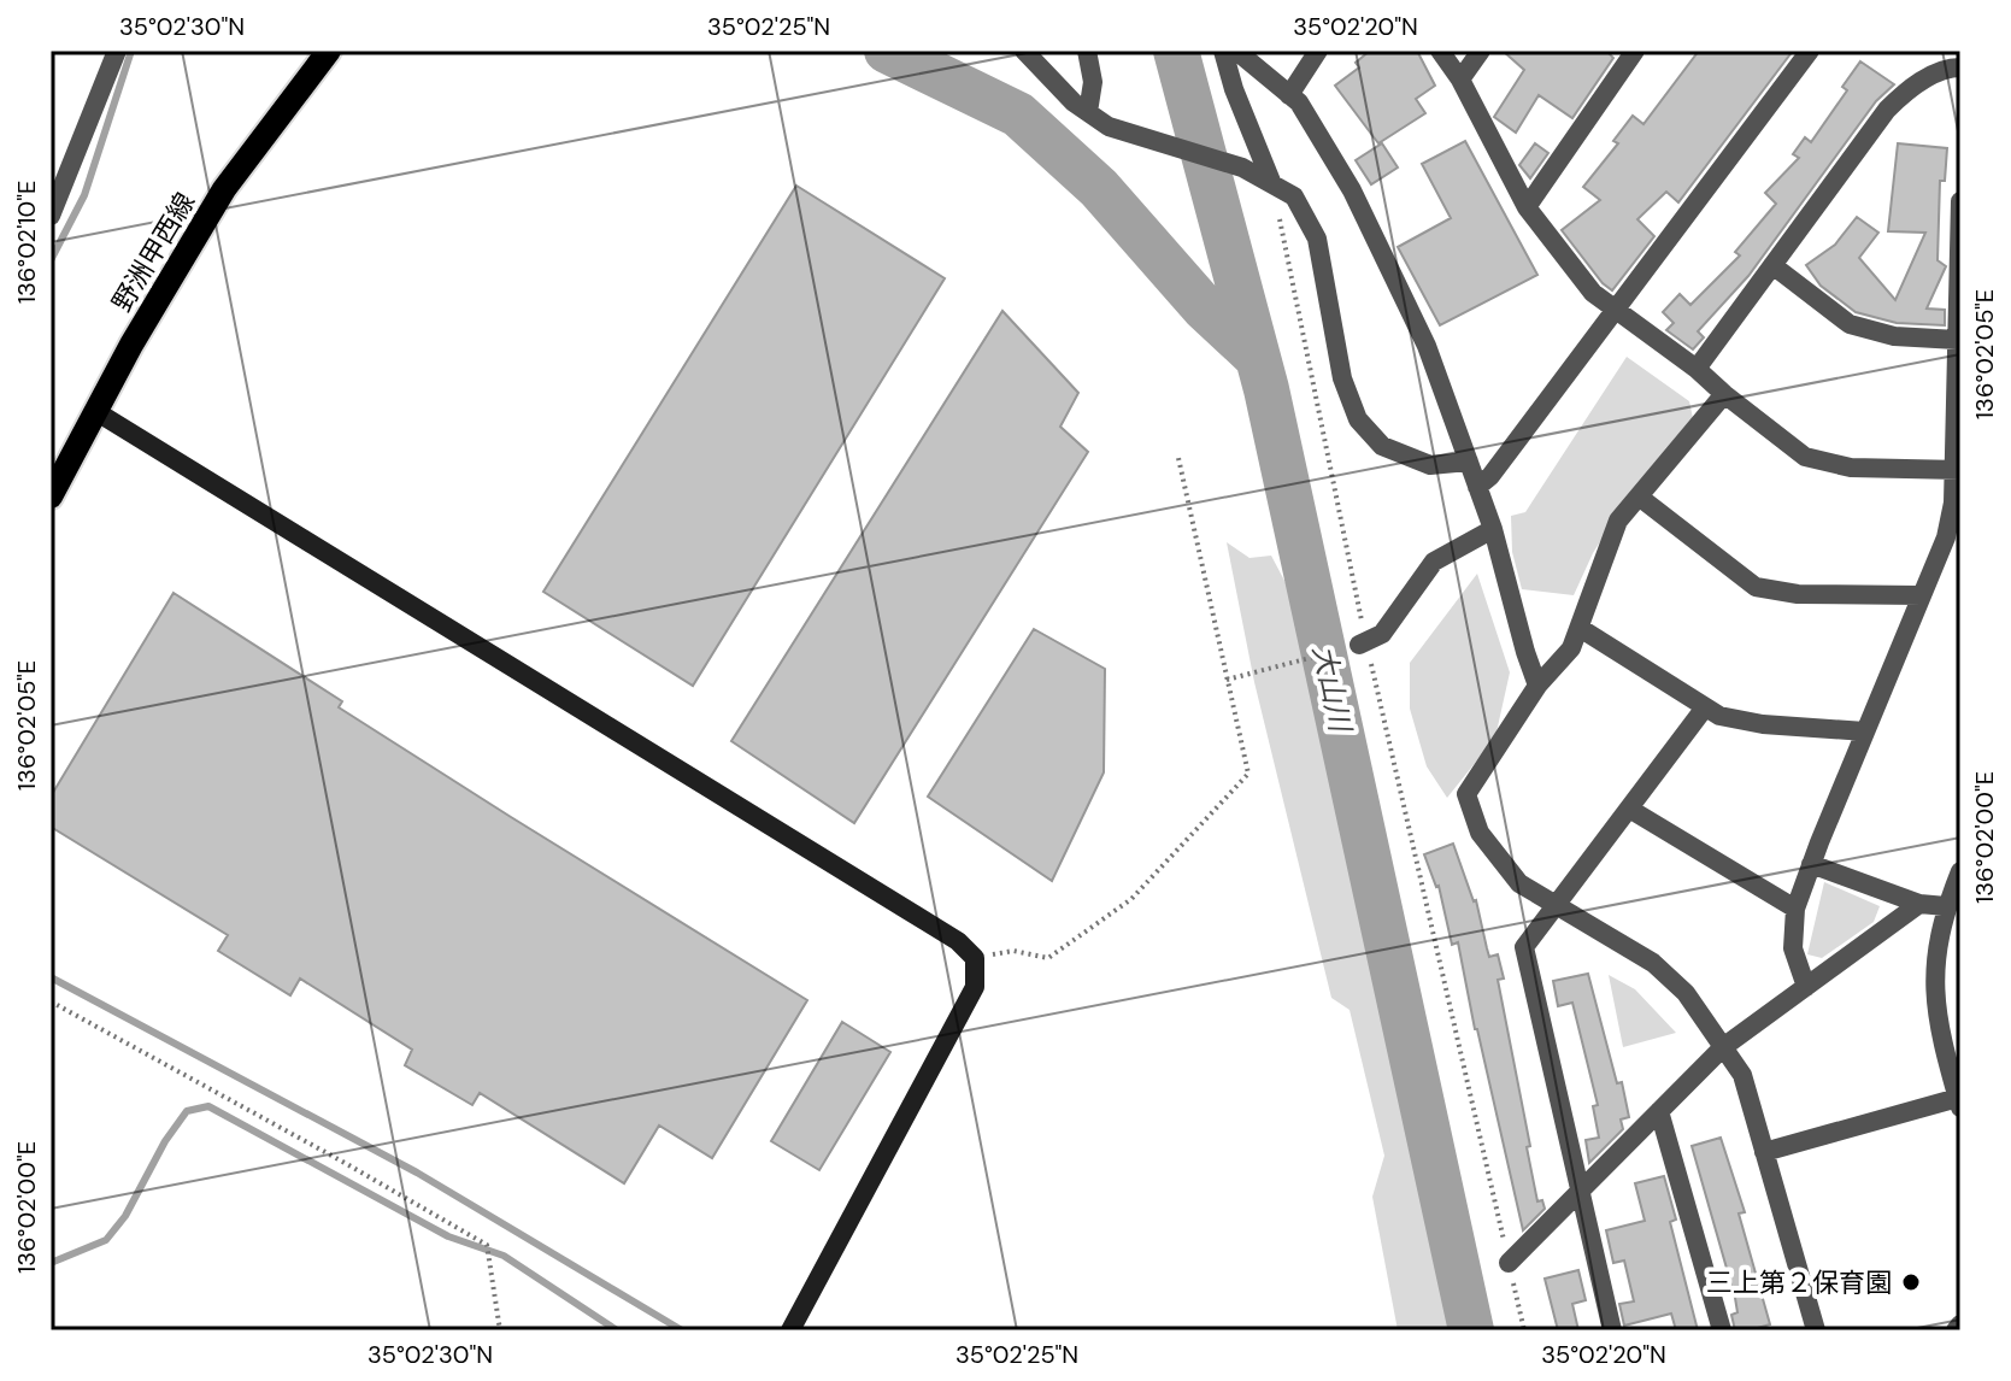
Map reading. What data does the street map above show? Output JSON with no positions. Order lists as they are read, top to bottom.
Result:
{
  "streets": {
    "main road": ["野洲甲西線"]
  },
  "water": ["大山川"],
  "places": ["三上第２保育園"],
  "coordinates": [
    "35°02'30\"N",
    "35°02'25\"N",
    "35°02'20\"N",
    "136°02'10\"E",
    "136°02'05\"E",
    "136°02'00\"E"
  ]
}
